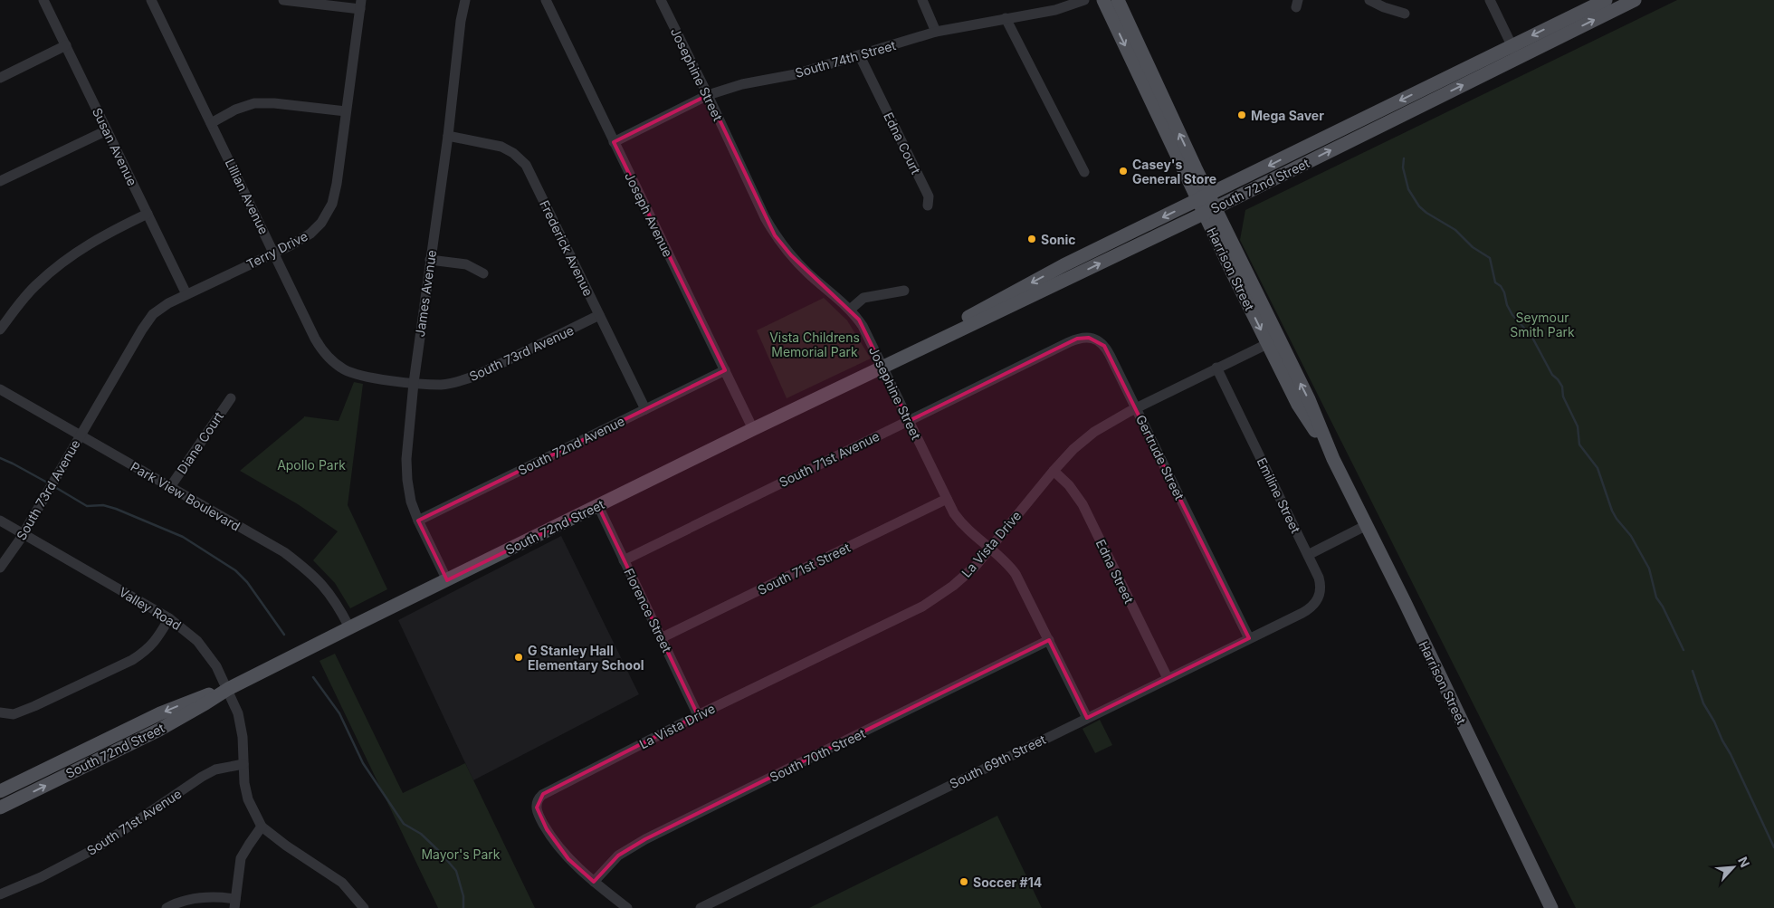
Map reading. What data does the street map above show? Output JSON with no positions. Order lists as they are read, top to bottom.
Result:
{
  "streets": {
    "main road": ["South 72nd Street", "Harrison Street"],
    "street": [
      "South 74th Street",
      "Josephine Street",
      "Edna Court",
      "Susan Avenue",
      "Lillian Avenue",
      "Joseph Avenue",
      "Frederick Avenue",
      "Terry Drive",
      "James Avenue",
      "South 73rd Avenue",
      "Diane Court",
      "South 72nd Avenue",
      "Gertrude Street",
      "South 71st Avenue",
      "Emiline Street",
      "Park View Boulevard",
      "La Vista Drive",
      "South 71st Street",
      "Edna Street",
      "Valley Road",
      "Florence Street",
      "South 70th Street",
      "South 69th Street"
    ]
  },
  "crossings": [
    ["South 74th Street", "Josephine Street"],
    ["South 74th Street", "Edna Court"],
    ["South 74th Street", "Joseph Avenue"],
    ["Josephine Street", "South 72nd Street"],
    ["Josephine Street", "South 71st Avenue"],
    ["Josephine Street", "La Vista Drive"],
    ["Josephine Street", "South 71st Street"],
    ["Josephine Street", "South 70th Street"],
    ["Josephine Street", "South 69th Street"],
    ["Susan Avenue", "Terry Drive"],
    ["South 72nd Street", "Joseph Avenue"],
    ["South 72nd Street", "Harrison Street"],
    ["South 72nd Street", "James Avenue"],
    ["South 72nd Street", "Park View Boulevard"],
    ["South 72nd Street", "Valley Road"],
    ["South 72nd Street", "Florence Street"],
    ["Lillian Avenue", "Terry Drive"],
    ["Lillian Avenue", "James Avenue"],
    ["Lillian Avenue", "South 73rd Avenue"],
    ["Joseph Avenue", "South 72nd Avenue"],
    ["Frederick Avenue", "James Avenue"],
    ["Frederick Avenue", "South 73rd Avenue"],
    ["Frederick Avenue", "South 72nd Avenue"],
    ["Terry Drive", "South 73rd Avenue"],
    ["Terry Drive", "Park View Boulevard"],
    ["Harrison Street", "La Vista Drive"],
    ["James Avenue", "South 73rd Avenue"],
    ["James Avenue", "South 72nd Avenue"],
    ["South 73rd Avenue", "Park View Boulevard"],
    ["South 73rd Avenue", "Valley Road"],
    ["Diane Court", "Park View Boulevard"],
    ["Gertrude Street", "South 71st Avenue"],
    ["Gertrude Street", "La Vista Drive"],
    ["Gertrude Street", "South 69th Street"],
    ["South 71st Avenue", "Valley Road"],
    ["South 71st Avenue", "Florence Street"],
    ["Emiline Street", "La Vista Drive"],
    ["Emiline Street", "South 69th Street"],
    ["La Vista Drive", "Edna Street"],
    ["La Vista Drive", "Florence Street"],
    ["La Vista Drive", "South 70th Street"],
    ["South 71st Street", "Florence Street"],
    ["Edna Street", "South 69th Street"]
  ],
  "parks": [
    "Seymour Smith Park",
    "Vista Childrens Memorial Park",
    "Apollo Park",
    "Mayor's Park"
  ],
  "places": [
    "Mega Saver",
    "Casey's General Store",
    "Sonic",
    "G Stanley Hall Elementary School",
    "Soccer #14"
  ],
  "north": "top right"
}
